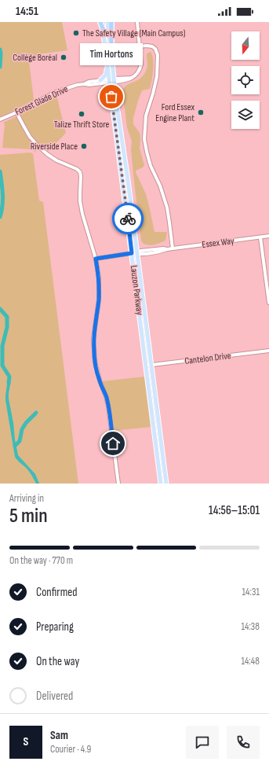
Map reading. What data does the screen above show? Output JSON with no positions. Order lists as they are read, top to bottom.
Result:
{
  "streets": {
    "main road": ["Lauzon Parkway"],
    "street": ["Forest Glade Drive", "Essex Way", "Cantelon Drive"]
  },
  "crossings": [
    ["Forest Glade Drive", "Lauzon Parkway"],
    ["Essex Way", "Lauzon Parkway"],
    ["Lauzon Parkway", "Cantelon Drive"]
  ],
  "places": [
    "The Safety Village (Main Campus)",
    "Collège Boréal",
    "Tim Hortons",
    "Ford Essex Engine Plant",
    "Talize Thrift Store",
    "Riverside Place"
  ],
  "north": "bottom",
  "page": {
    "status": "14:51",
    "bubble": "Tim Hortons",
    "heading": ["5 min", "Arriving in", "14:56–15:01"],
    "panel": ["Sam", "Courier · 4.9"],
    "bar": "On the way · 770 m",
    "list": [
      ["Confirmed", "14:31"],
      ["Preparing", "14:38"],
      ["On the way", "14:48"],
      "Delivered"
    ],
    "round": "S"
  }
}
